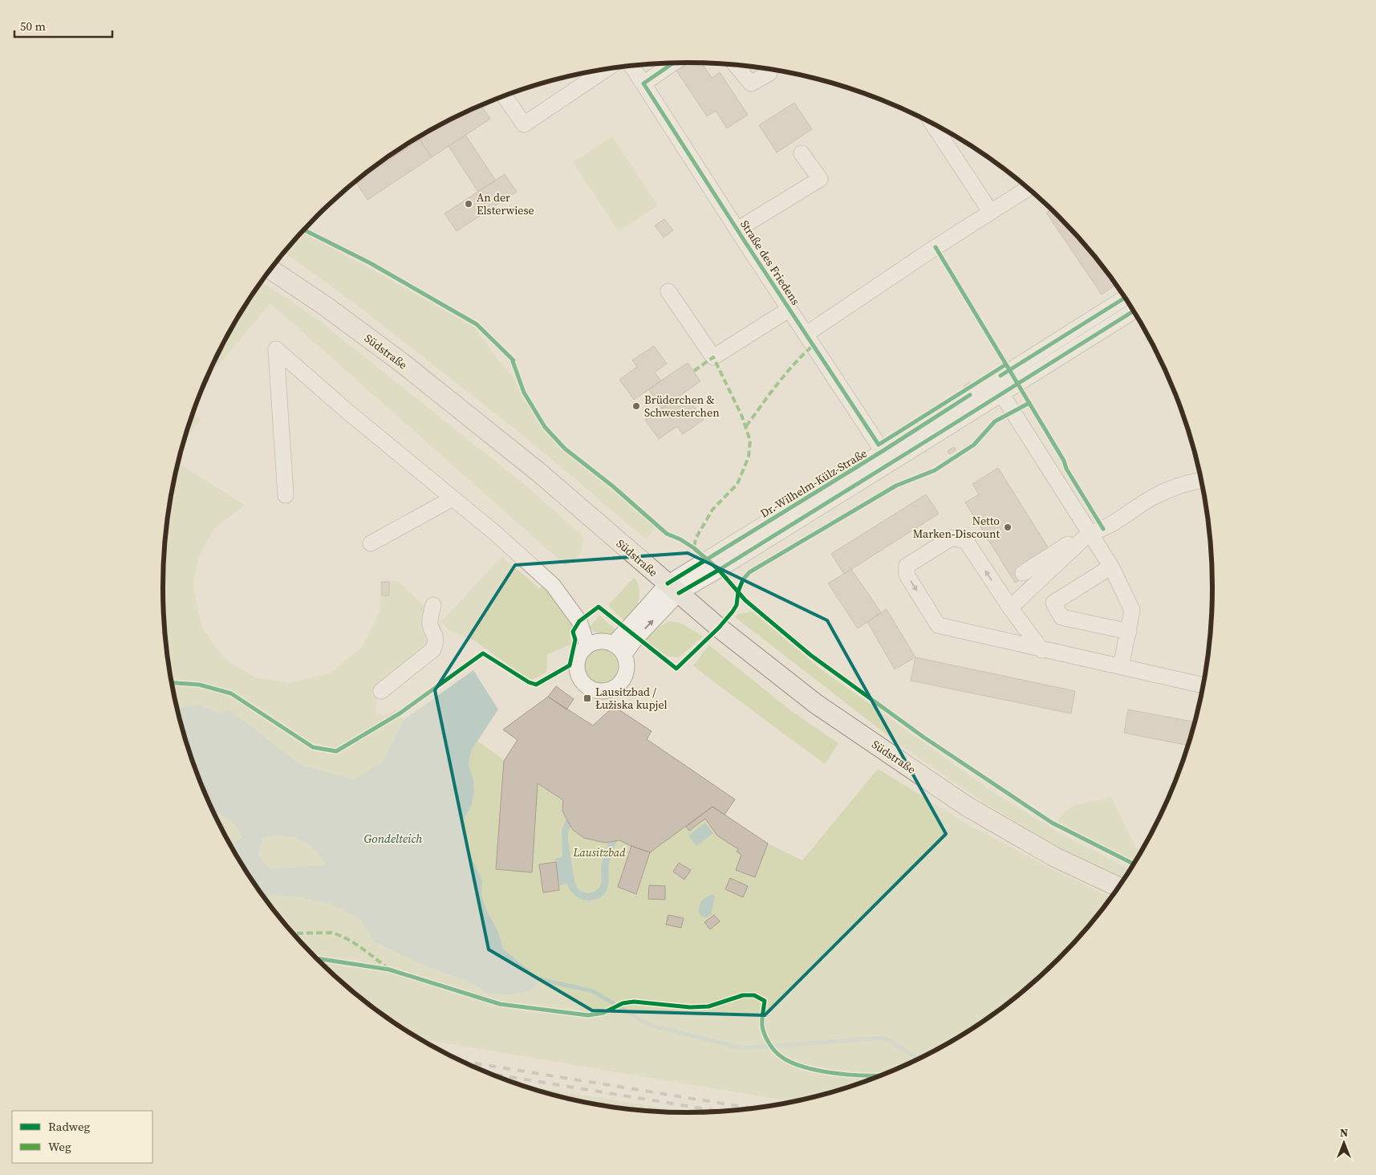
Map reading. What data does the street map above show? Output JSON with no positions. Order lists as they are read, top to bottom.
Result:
{
  "streets": {
    "main road": ["Südstraße"],
    "street": ["Straße des Friedens", "Dr.-Wilhelm-Külz-Straße"]
  },
  "crossings": [
    ["Straße des Friedens", "Dr.-Wilhelm-Külz-Straße"],
    ["Südstraße", "Dr.-Wilhelm-Külz-Straße"]
  ],
  "water": ["Gondelteich"],
  "parks": ["Lausitzbad"],
  "places": {
    "other": ["An der Elsterwiese", "Brüderchen & Schwesterchen", "Netto Marken-Discount"],
    "transit": ["Lausitzbad / Łužiska kupjel"]
  },
  "legend": ["Radweg", "Weg"],
  "scale_bar": "50 m",
  "north": "top"
}
